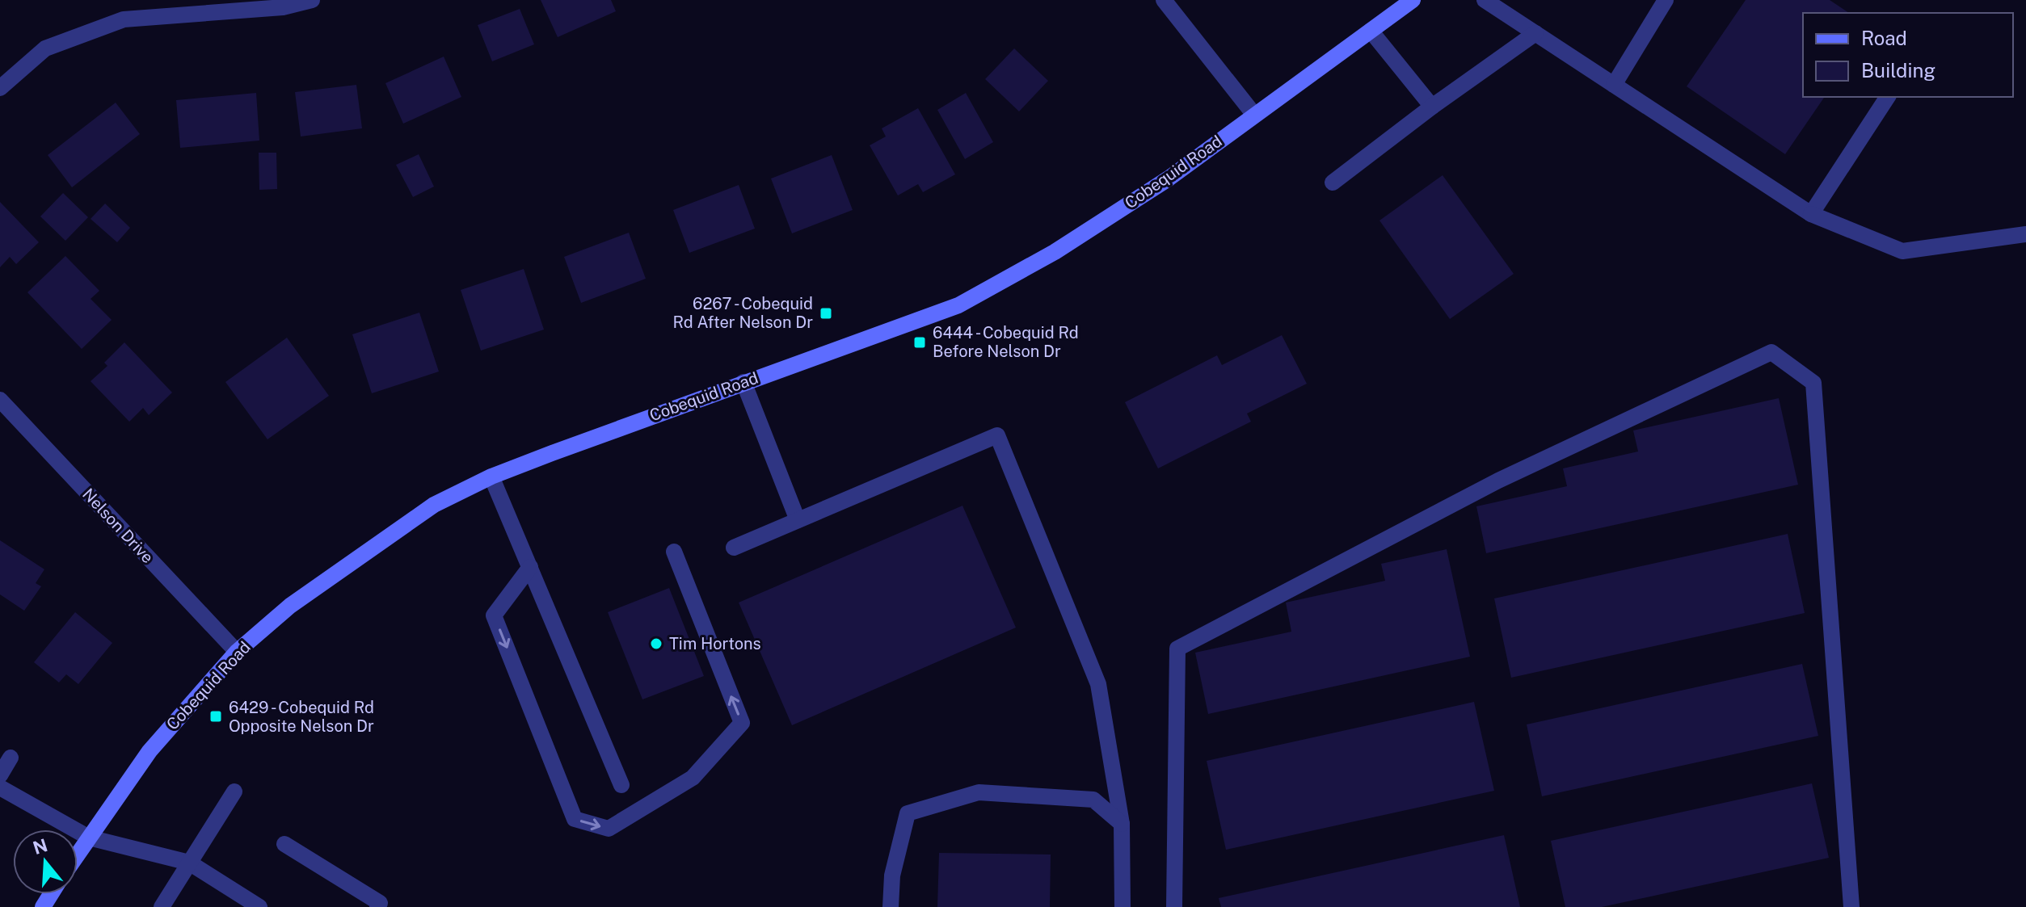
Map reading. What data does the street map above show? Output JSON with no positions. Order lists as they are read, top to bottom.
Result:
{
  "streets": {
    "main road": ["Cobequid Road"],
    "street": ["Nelson Drive"]
  },
  "crossings": [
    ["Cobequid Road", "Nelson Drive"]
  ],
  "places": {
    "transit": ["6267 - Cobequid Rd After Nelson Dr", "6444 - Cobequid Rd Before Nelson Dr", "6429 - Cobequid Rd Opposite Nelson Dr"],
    "other": ["Tim Hortons"]
  },
  "legend": ["Road", "Building"],
  "north": "top"
}
